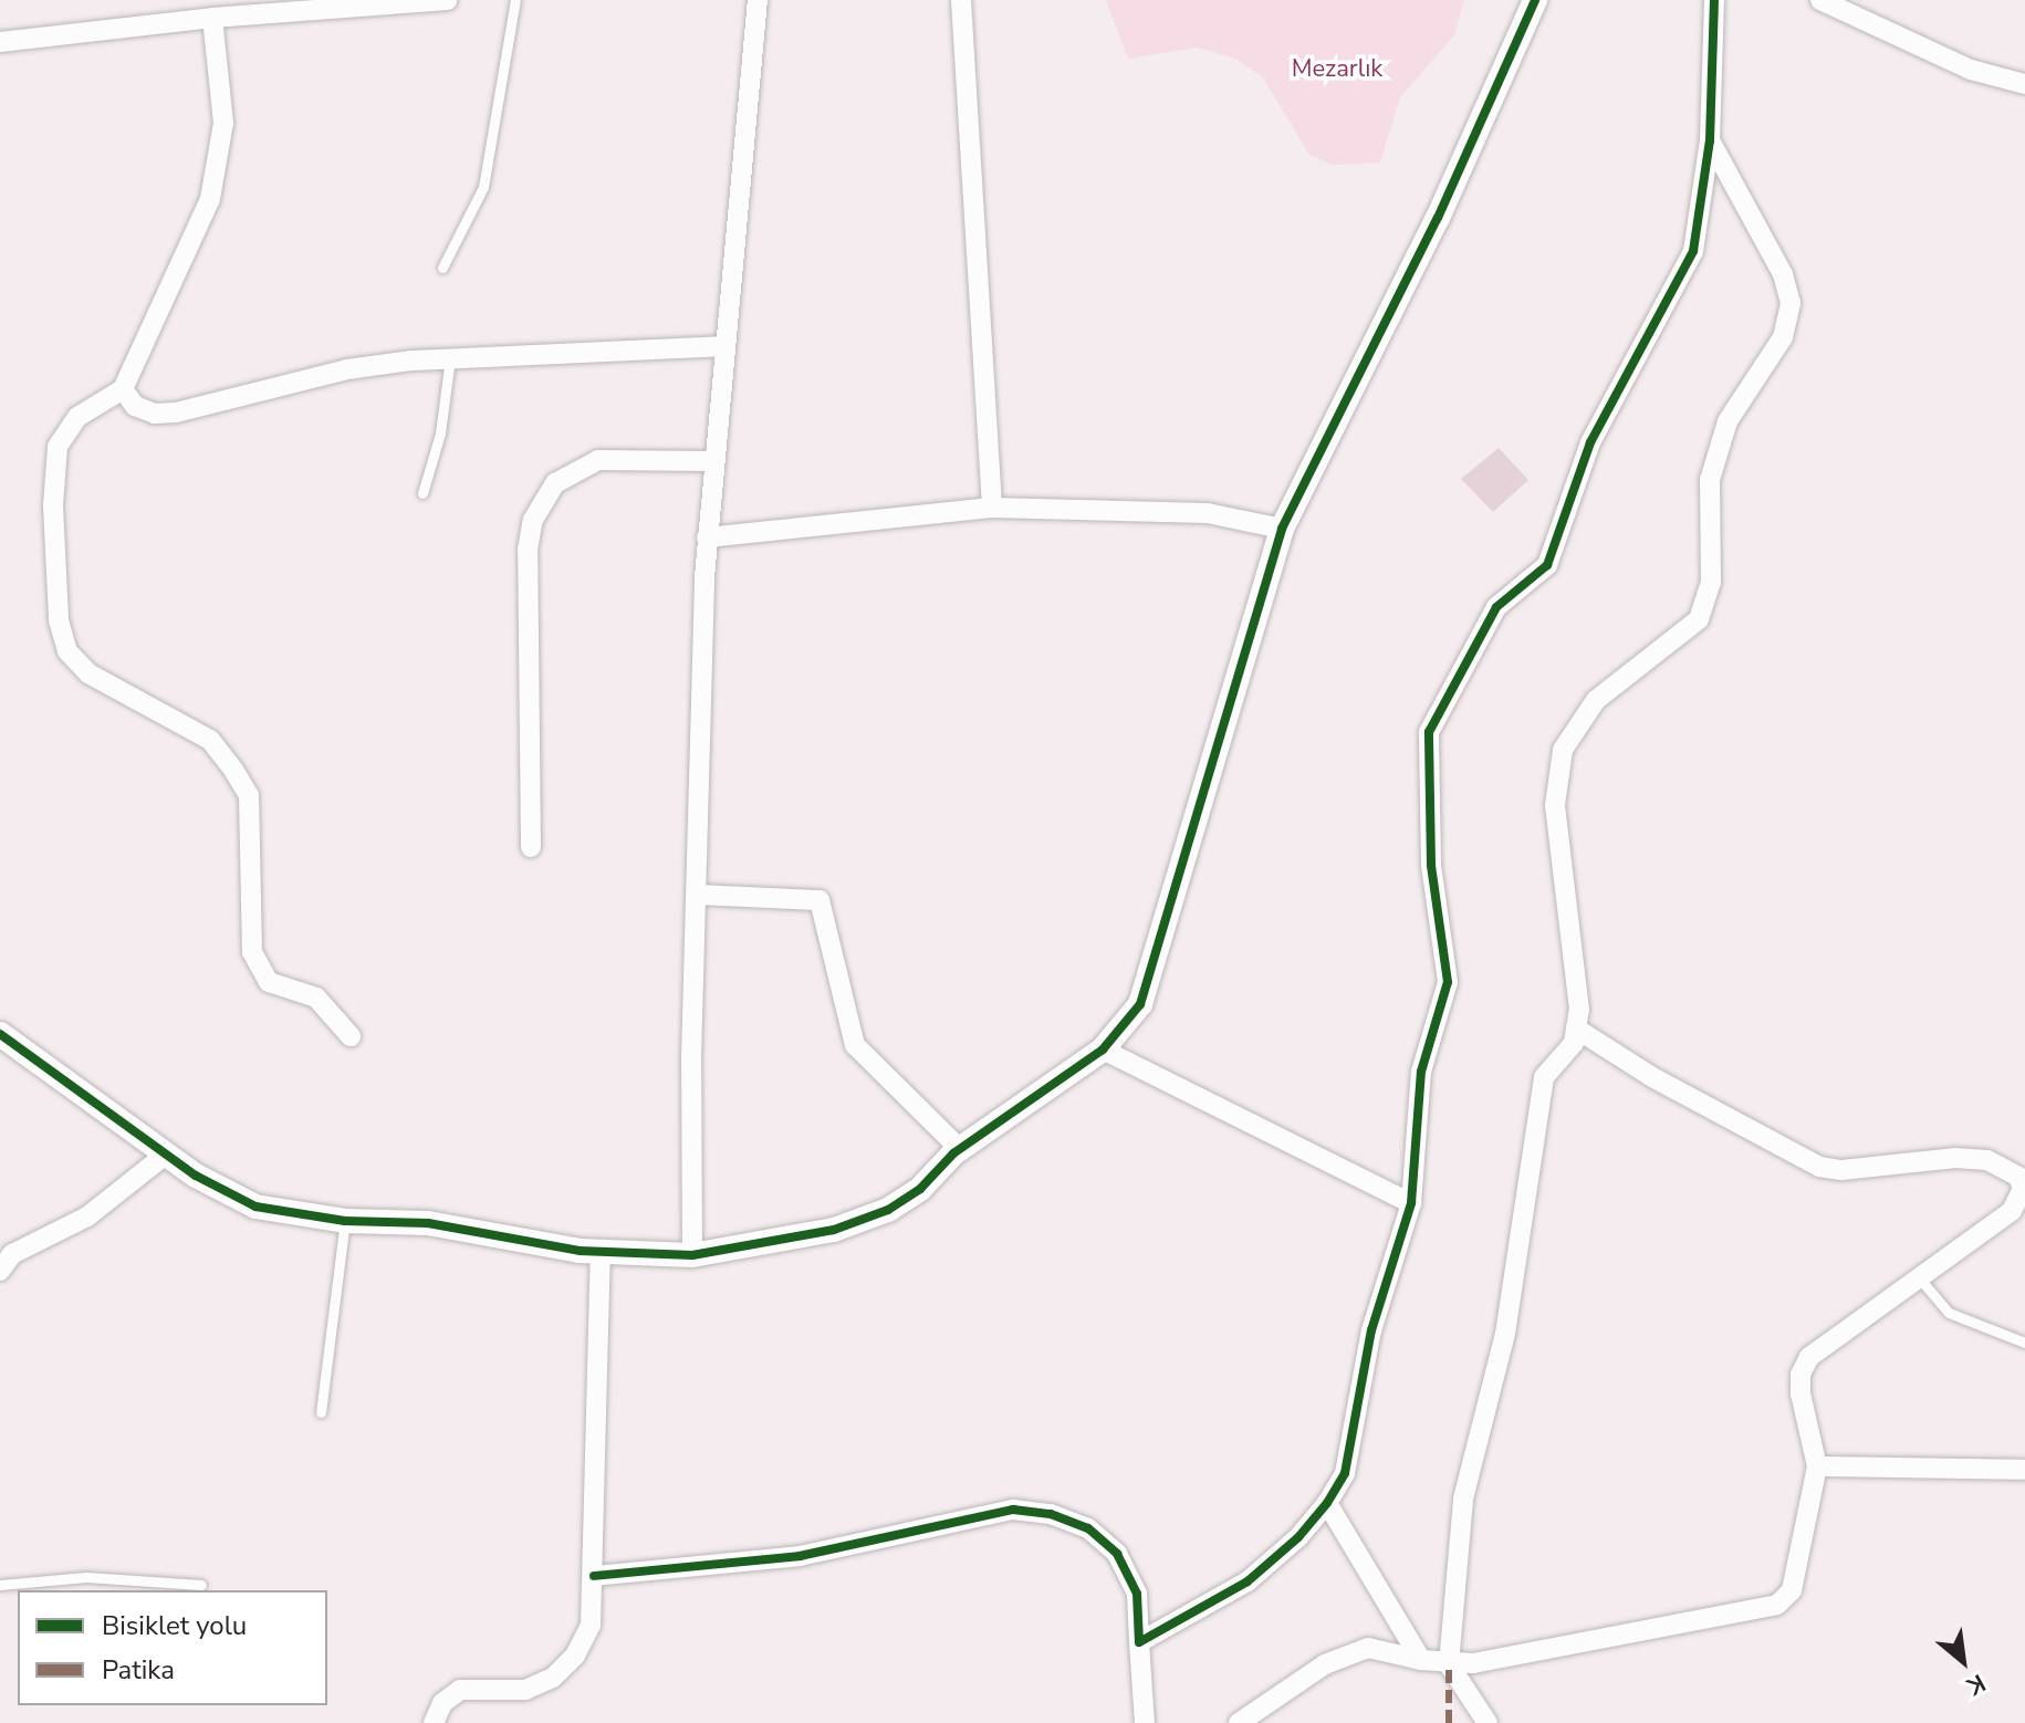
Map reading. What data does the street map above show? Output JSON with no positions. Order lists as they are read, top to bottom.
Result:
{
  "parks": ["Mezarlık"],
  "legend": ["Bisiklet yolu", "Patika"],
  "north": "bottom right"
}
